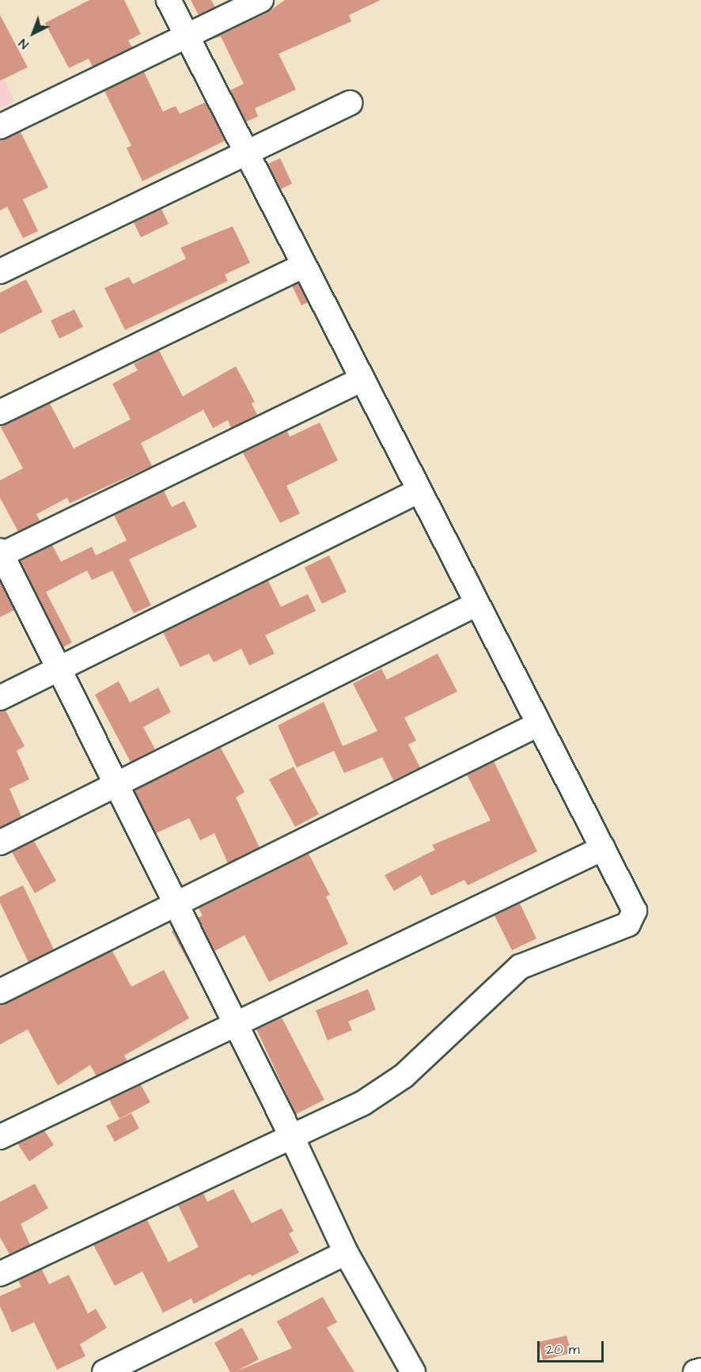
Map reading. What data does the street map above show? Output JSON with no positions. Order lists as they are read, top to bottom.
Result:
{
  "scale_bar": "20 m",
  "north": "bottom left"
}
